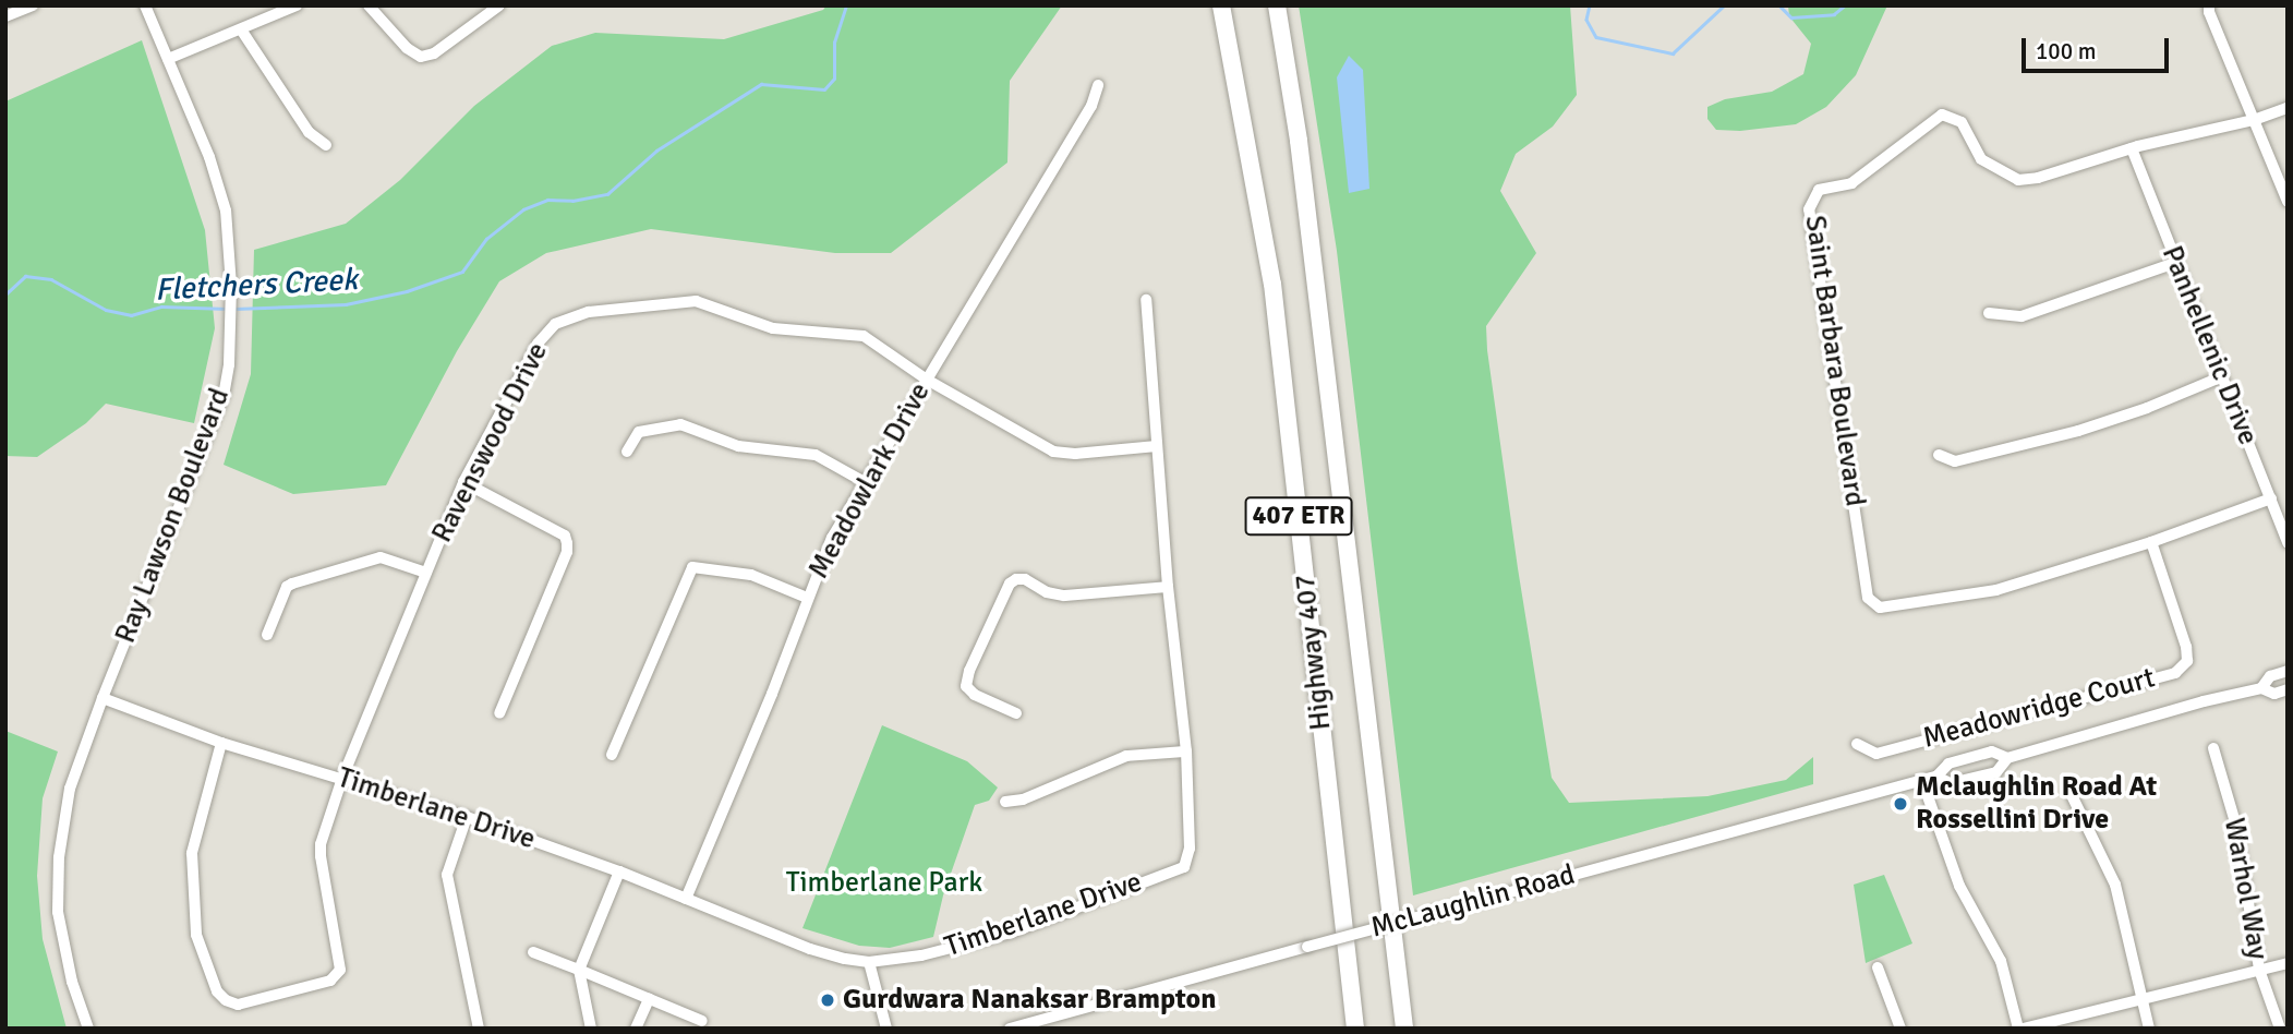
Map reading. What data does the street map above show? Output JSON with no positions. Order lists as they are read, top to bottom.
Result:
{
  "streets": {
    "highway": ["407 ETR", "Highway 407"],
    "street": [
      "Panhellenic Drive",
      "Saint Barbara Boulevard",
      "Ravenswood Drive",
      "Meadowlark Drive",
      "Ray Lawson Boulevard",
      "Meadowridge Court",
      "Timberlane Drive",
      "Warhol Way",
      "McLaughlin Road"
    ]
  },
  "crossings": [
    ["Panhellenic Drive", "Saint Barbara Boulevard"],
    ["Saint Barbara Boulevard", "Meadowridge Court"],
    ["Ravenswood Drive", "Meadowlark Drive"],
    ["Ravenswood Drive", "Timberlane Drive"],
    ["Meadowlark Drive", "Timberlane Drive"],
    ["Ray Lawson Boulevard", "Timberlane Drive"]
  ],
  "water": ["Fletchers Creek"],
  "parks": ["Timberlane Park"],
  "places": ["Mclaughlin Road At Rossellini Drive", "Gurdwara Nanaksar Brampton"],
  "scale_bar": "100 m"
}
